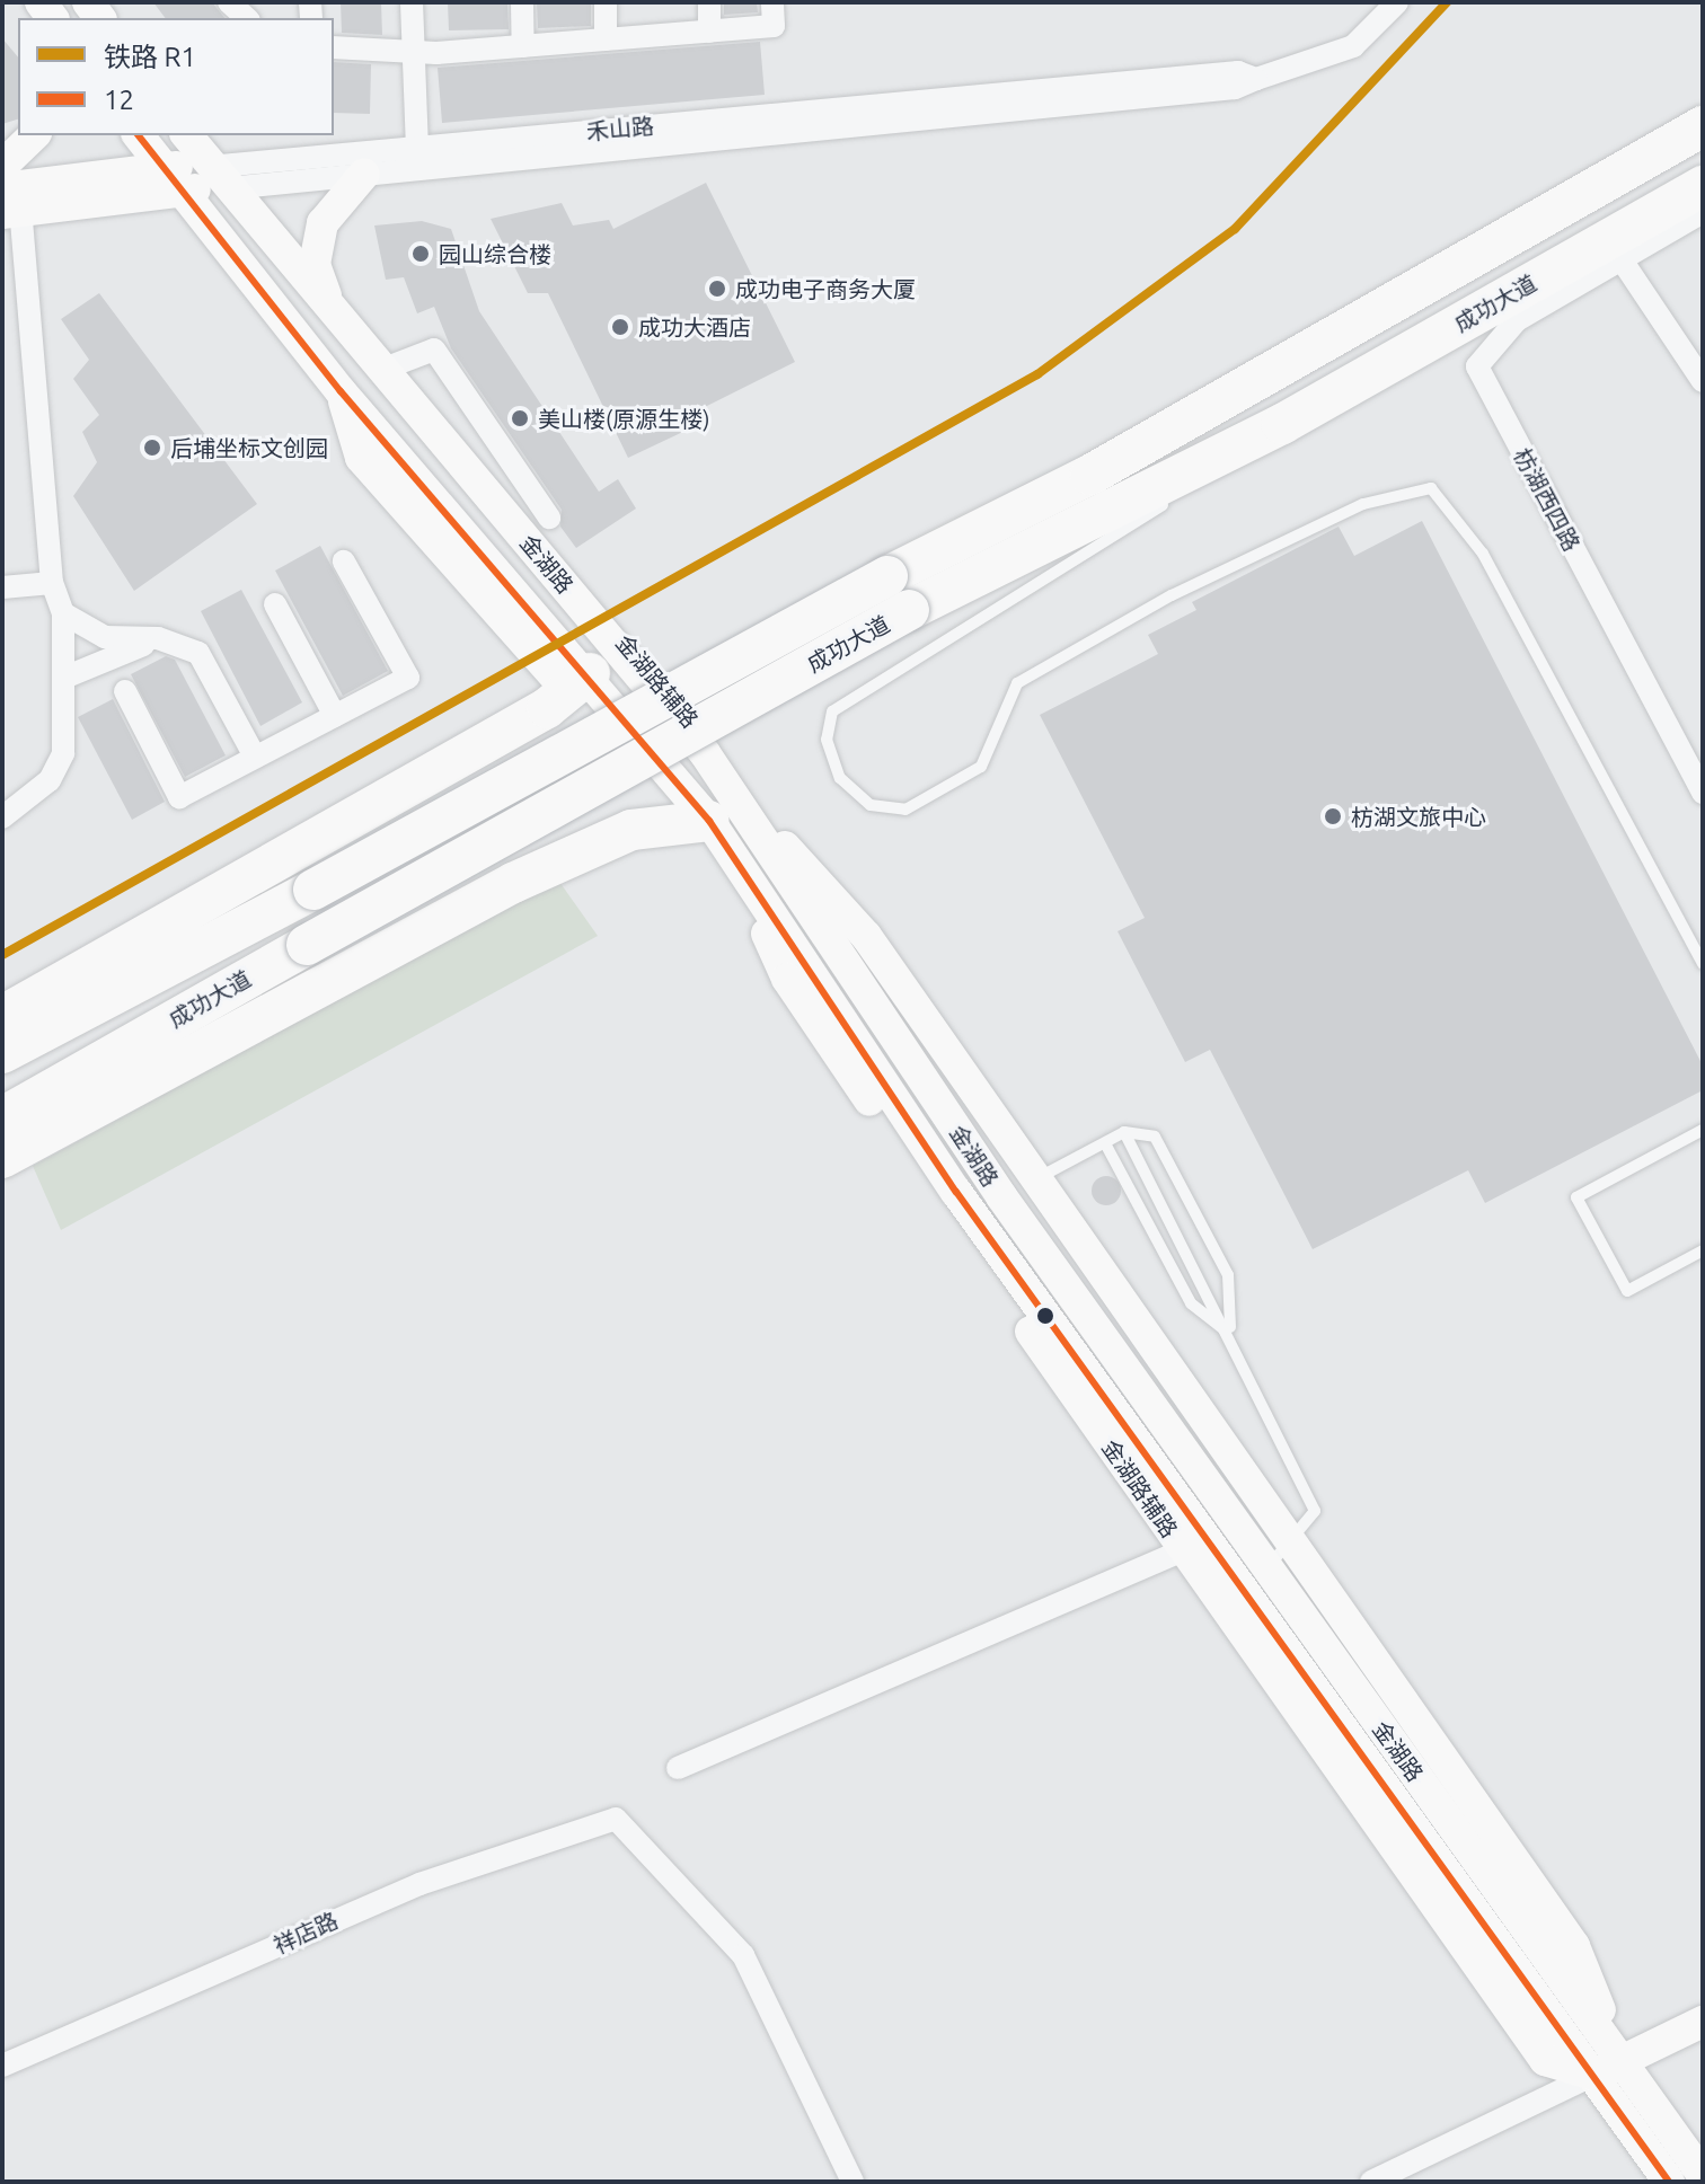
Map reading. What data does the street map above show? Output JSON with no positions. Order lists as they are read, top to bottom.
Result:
{
  "streets": {
    "highway": ["成功大道"],
    "main road": ["禾山路", "金湖路", "金湖路辅路"],
    "street": ["枋湖西四路", "祥店路"]
  },
  "crossings": [
    ["禾山路", "金湖路"],
    ["金湖路", "金湖路辅路"]
  ],
  "places": [
    "园山综合楼",
    "成功电子商务大厦",
    "成功大酒店",
    "美山楼(原源生楼)",
    "后埔坐标文创园",
    "枋湖文旅中心"
  ],
  "lines": ["rail line R1", "transit line 12"],
  "legend": ["铁路 R1", "12"]
}
